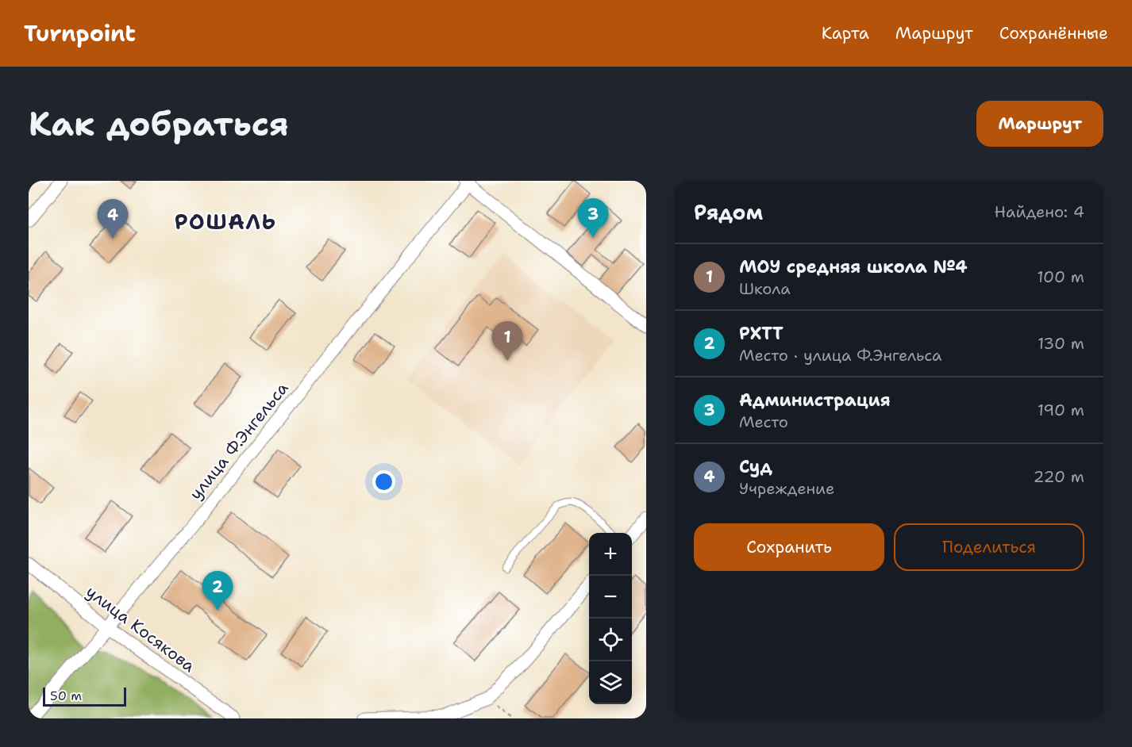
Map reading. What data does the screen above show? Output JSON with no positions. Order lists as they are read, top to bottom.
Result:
{
  "streets": {
    "street": ["улица Ф.Энгельса", "улица Косякова"]
  },
  "crossings": [
    ["улица Ф.Энгельса", "улица Косякова"]
  ],
  "districts": ["РОШАЛЬ"],
  "scale_bar": "50 m",
  "page": {
    "header": "Turnpoint",
    "nav": ["Карта", "Маршрут", "Сохранённые"],
    "buttons": [
      "Маршрут",
      ["Сохранить", "Поделиться"]
    ],
    "title": "Как добраться",
    "heading": ["Рядом", "Найдено: 4"],
    "pins": [
      "3",
      "4",
      "1",
      "2"
    ],
    "list": [
      {
        "mark": "1",
        "name": "МОУ средняя школа №4",
        "note": "Школа",
        "value": "100 m"
      },
      {
        "mark": "2",
        "name": "РХТТ",
        "note": "Место · улица Ф.Энгельса",
        "value": "130 m"
      },
      {
        "mark": "3",
        "name": "Администрация",
        "note": "Место",
        "value": "190 m"
      },
      {
        "mark": "4",
        "name": "Суд",
        "note": "Учреждение",
        "value": "220 m"
      }
    ],
    "map_buttons": ["+", "−"],
    "scale": "50 m"
  }
}
